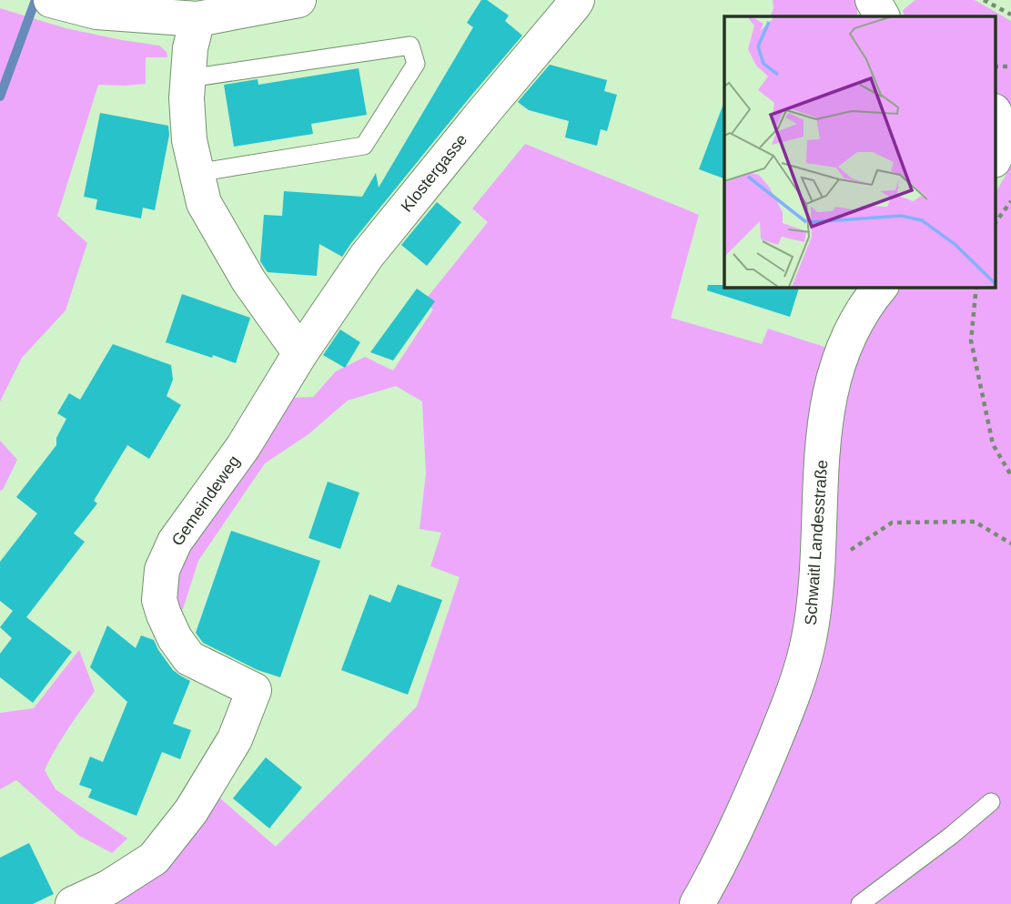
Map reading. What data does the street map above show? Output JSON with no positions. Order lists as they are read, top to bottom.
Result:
{
  "streets": {
    "street": ["Klostergasse", "Gemeindeweg", "Schwaitl Landesstraße"]
  },
  "crossings": [
    ["Klostergasse", "Gemeindeweg"]
  ]
}
